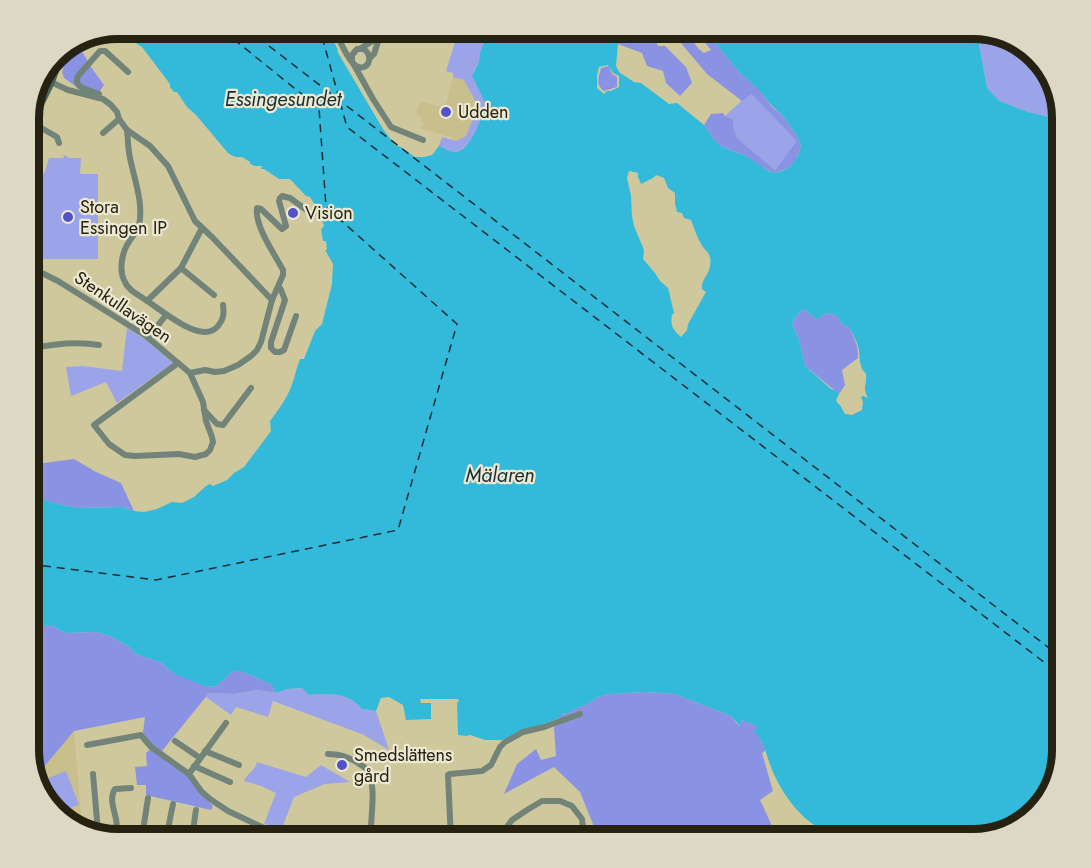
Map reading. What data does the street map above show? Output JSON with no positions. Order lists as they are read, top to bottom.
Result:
{
  "streets": {
    "street": ["Stenkullavägen"]
  },
  "water": ["Essingesundet", "Mälaren"],
  "places": [
    "Udden",
    "Vision",
    "Stora Essingen IP",
    "Smedslättens gård"
  ]
}
